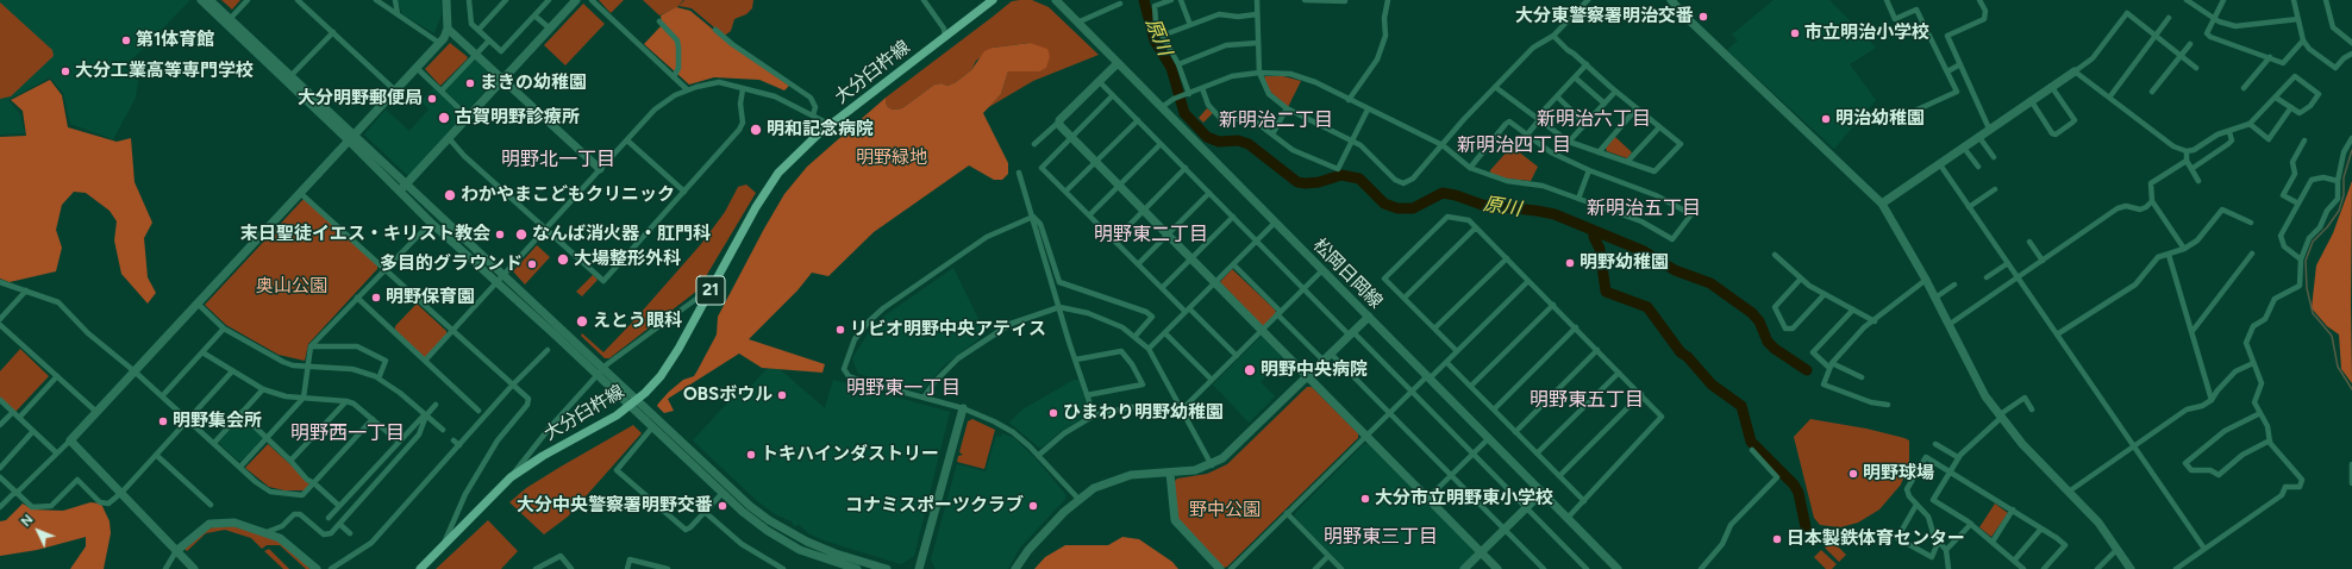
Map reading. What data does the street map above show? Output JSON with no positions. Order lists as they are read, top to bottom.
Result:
{
  "streets": {
    "main road": ["大分臼杵線", "21"],
    "street": ["松岡日岡線"]
  },
  "districts": [
    "新明治六丁目",
    "新明治二丁目",
    "新明治四丁目",
    "明野北一丁目",
    "新明治五丁目",
    "明野東二丁目",
    "明野東一丁目",
    "明野東五丁目",
    "明野西一丁目",
    "明野東三丁目"
  ],
  "water": ["原川"],
  "parks": ["明野緑地", "奥山公園", "野中公園"],
  "places": [
    "大分東警察署明治交番",
    "市立明治小学校",
    "第1体育館",
    "大分工業高等専門学校",
    "まきの幼稚園",
    "大分明野郵便局",
    "古賀明野診療所",
    "明治幼稚園",
    "明和記念病院",
    "わかやまこどもクリニック",
    "末日聖徒イエス・キリスト教会",
    "なんば消火器・肛門科",
    "大場整形外科",
    "明野幼稚園",
    "多目的グラウンド",
    "明野保育園",
    "えとう眼科",
    "リビオ明野中央アティス",
    "明野中央病院",
    "OBSボウル",
    "ひまわり明野幼稚園",
    "明野集会所",
    "トキハインダストリー",
    "明野球場",
    "大分市立明野東小学校",
    "大分中央警察署明野交番",
    "コナミスポーツクラブ",
    "日本製鉄体育センター"
  ],
  "north": "top left"
}
